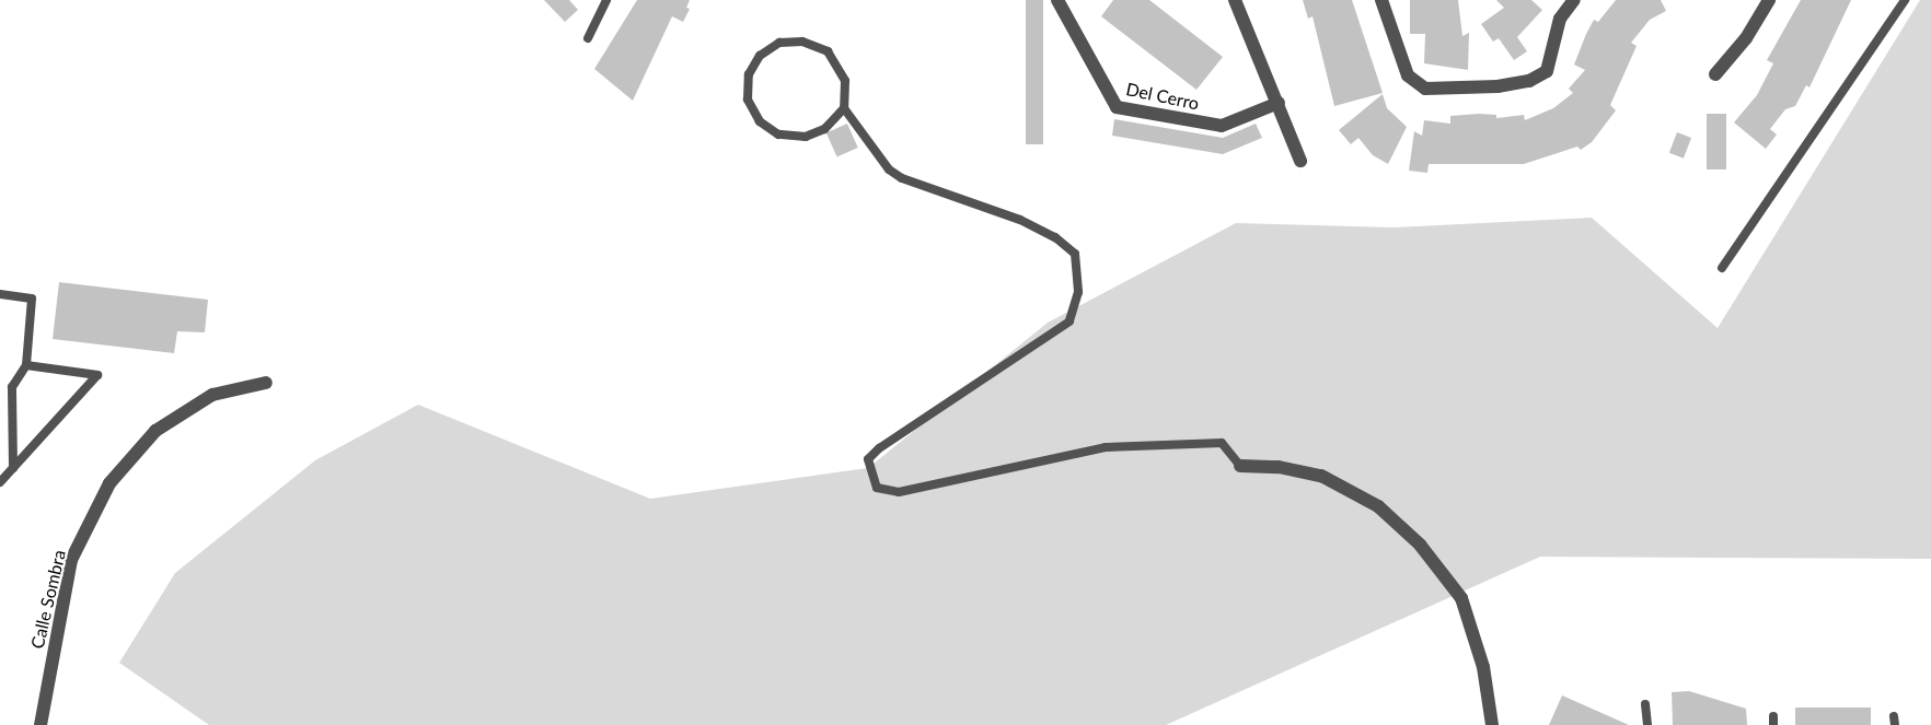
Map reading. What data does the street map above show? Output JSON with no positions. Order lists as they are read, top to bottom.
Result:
{
  "streets": {
    "street": ["Del Cerro", "Calle Sombra"]
  }
}
